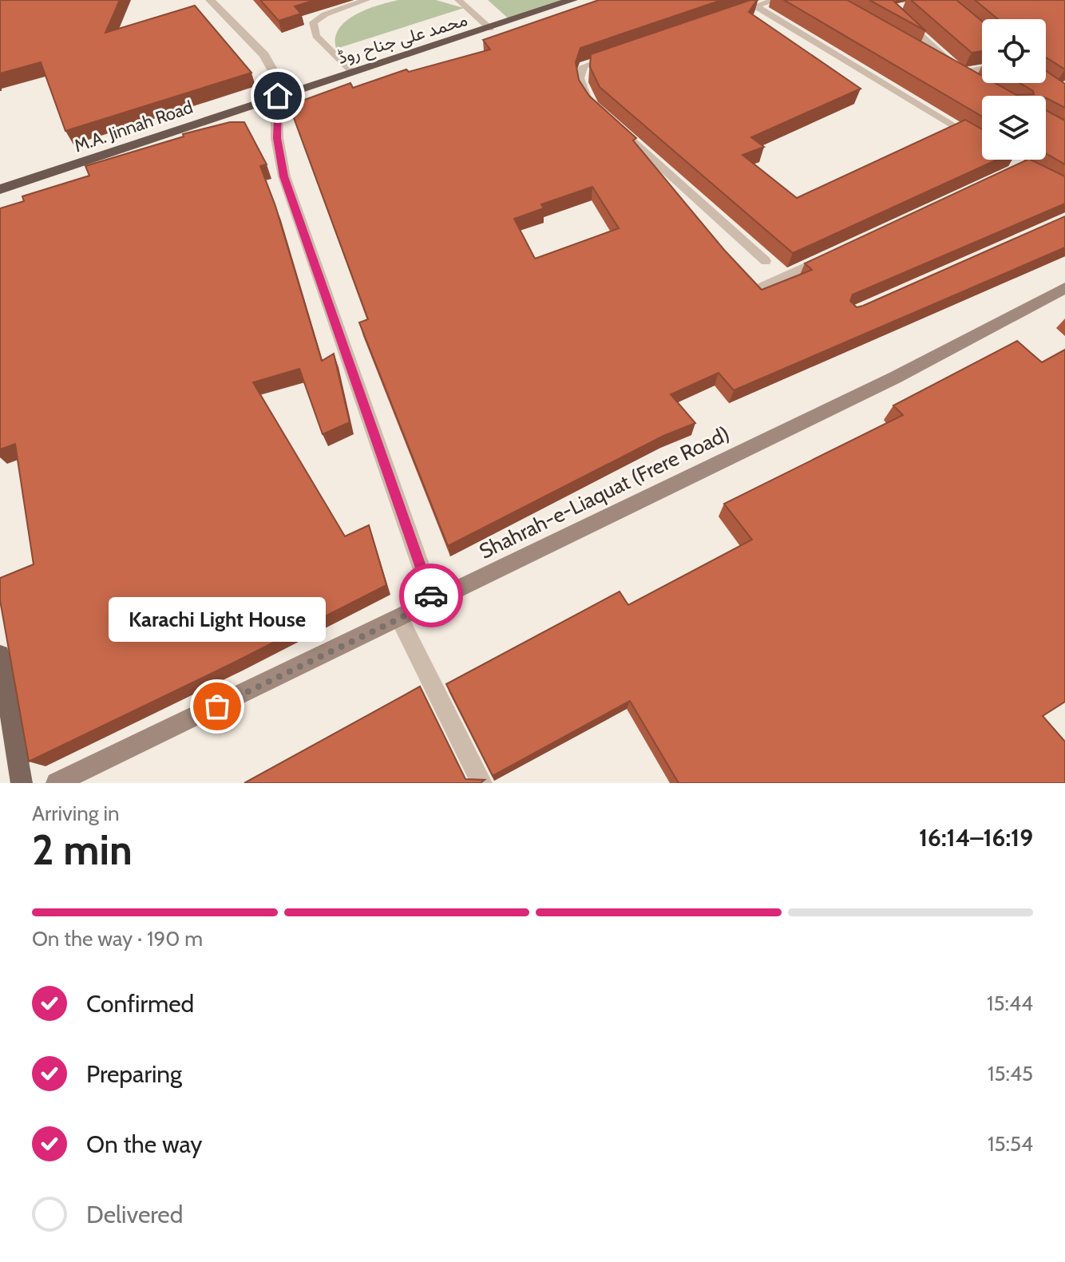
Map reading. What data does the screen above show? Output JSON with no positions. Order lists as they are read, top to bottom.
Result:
{
  "streets": {
    "highway": ["محمد علی جناح روڈ", "M.A. Jinnah Road"],
    "main road": ["Shahrah-e-Liaquat (Frere Road)"]
  },
  "crossings": [
    ["محمد علی جناح روڈ", "M.A. Jinnah Road"]
  ],
  "places": ["Karachi Light House"],
  "page": {
    "bubble": "Karachi Light House",
    "heading": ["2 min", "Arriving in", "16:14–16:19"],
    "bar": "On the way · 190 m",
    "list": [
      ["Confirmed", "15:44"],
      ["Preparing", "15:45"],
      ["On the way", "15:54"],
      "Delivered"
    ]
  }
}
